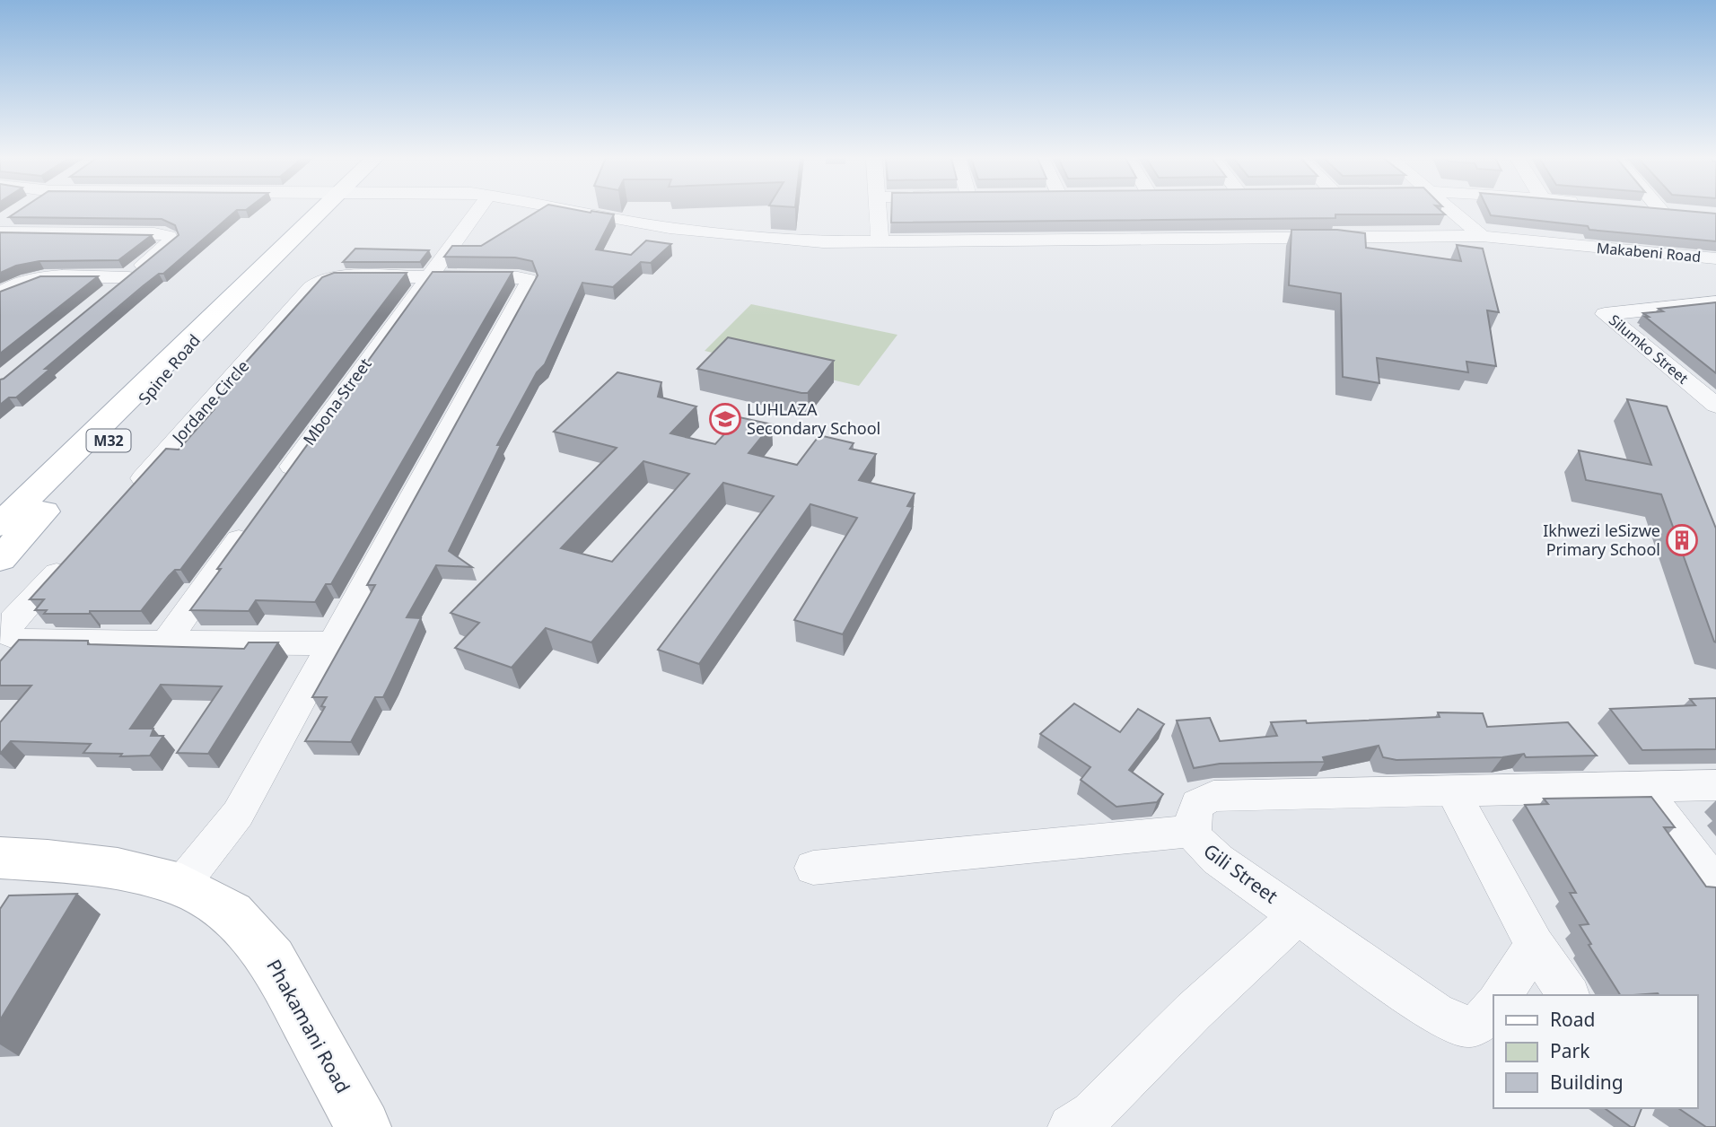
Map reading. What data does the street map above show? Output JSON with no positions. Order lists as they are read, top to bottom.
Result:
{
  "streets": {
    "main road": ["Spine Road", "M32", "Phakamani Road"],
    "street": [
      "Makabeni Road",
      "Silumko Street",
      "Jordane Circle",
      "Mbona Street",
      "Gili Street"
    ]
  },
  "crossings": [
    ["Jordane Circle", "Mbona Street"],
    ["Jordane Circle", "Phakamani Road"]
  ],
  "places": {
    "school or university": ["LUHLAZA Secondary School"],
    "building": ["Ikhwezi leSizwe Primary School"]
  },
  "legend": ["Road", "Park", "Building"]
}
